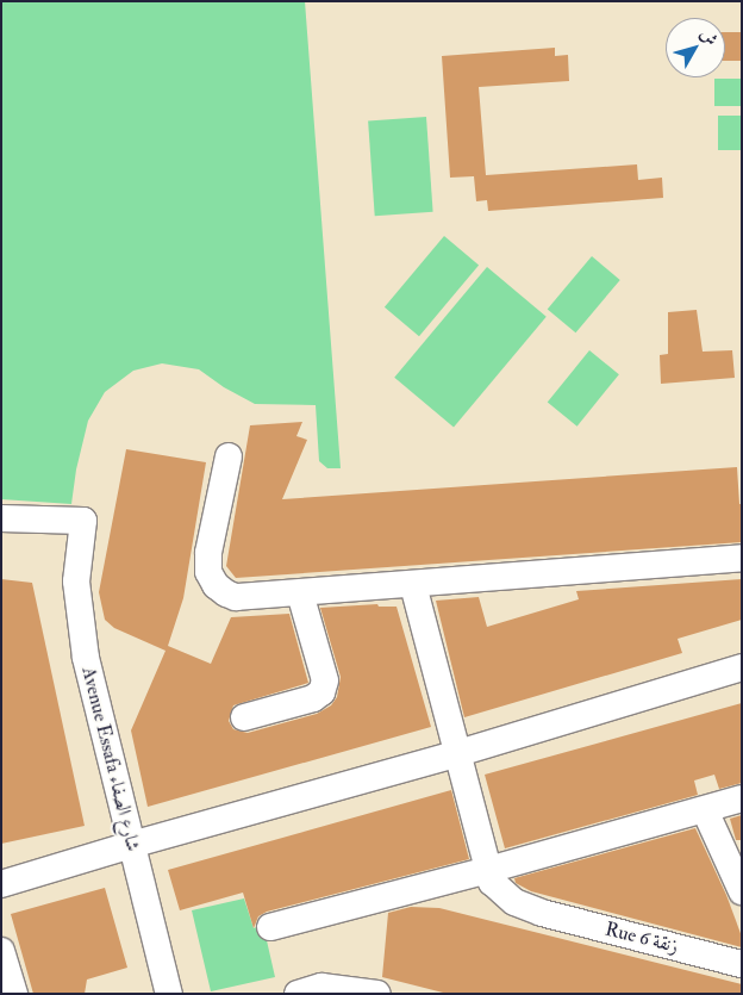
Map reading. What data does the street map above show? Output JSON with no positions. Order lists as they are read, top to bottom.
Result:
{
  "streets": {
    "street": ["Avenue Essafa شارع الصفاء", "Rue 6 زنقة"]
  },
  "north": "top right"
}
